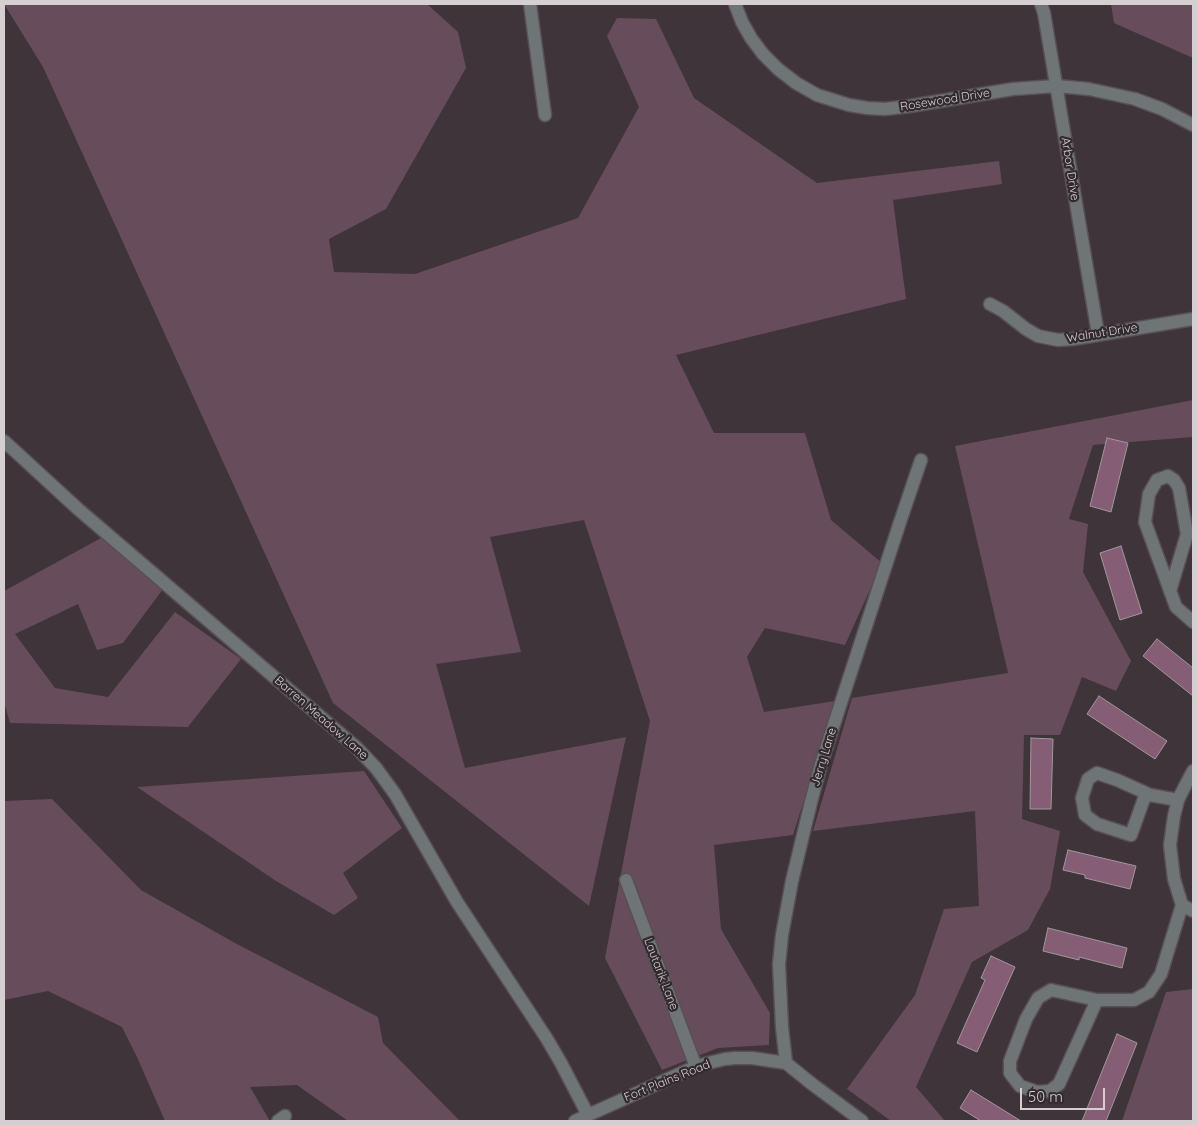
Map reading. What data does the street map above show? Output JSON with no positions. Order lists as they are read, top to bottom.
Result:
{
  "streets": {
    "street": [
      "Rosewood Drive",
      "Arbor Drive",
      "Walnut Drive",
      "Barren Meadow Lane",
      "Jerry Lane",
      "Lautarik Lane",
      "Fort Plains Road"
    ]
  },
  "crossings": [
    ["Rosewood Drive", "Arbor Drive"],
    ["Arbor Drive", "Walnut Drive"],
    ["Barren Meadow Lane", "Fort Plains Road"],
    ["Jerry Lane", "Fort Plains Road"],
    ["Lautarik Lane", "Fort Plains Road"]
  ],
  "scale_bar": "50 m"
}
